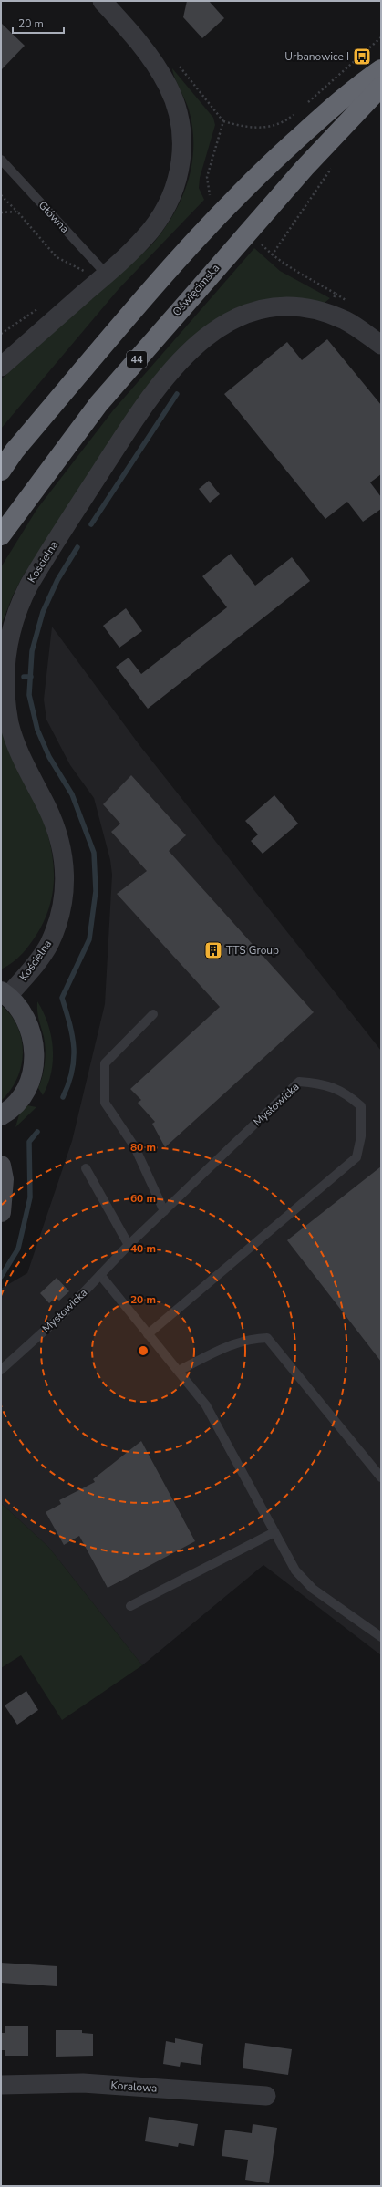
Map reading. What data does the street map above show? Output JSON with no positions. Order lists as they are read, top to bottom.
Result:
{
  "streets": {
    "highway": ["Oświęcimska", "44"],
    "street": ["Kościelna", "Koralowa"],
    "lane": ["Główna", "Mysłowicka"]
  },
  "crossings": [
    ["Oświęcimska", "44"]
  ],
  "places": {
    "bus stop": ["Urbanowice I"],
    "building": ["TTS Group"]
  },
  "scale_bar": "20 m",
  "rings": [
    "80 m",
    "60 m",
    "40 m",
    "20 m"
  ]
}
